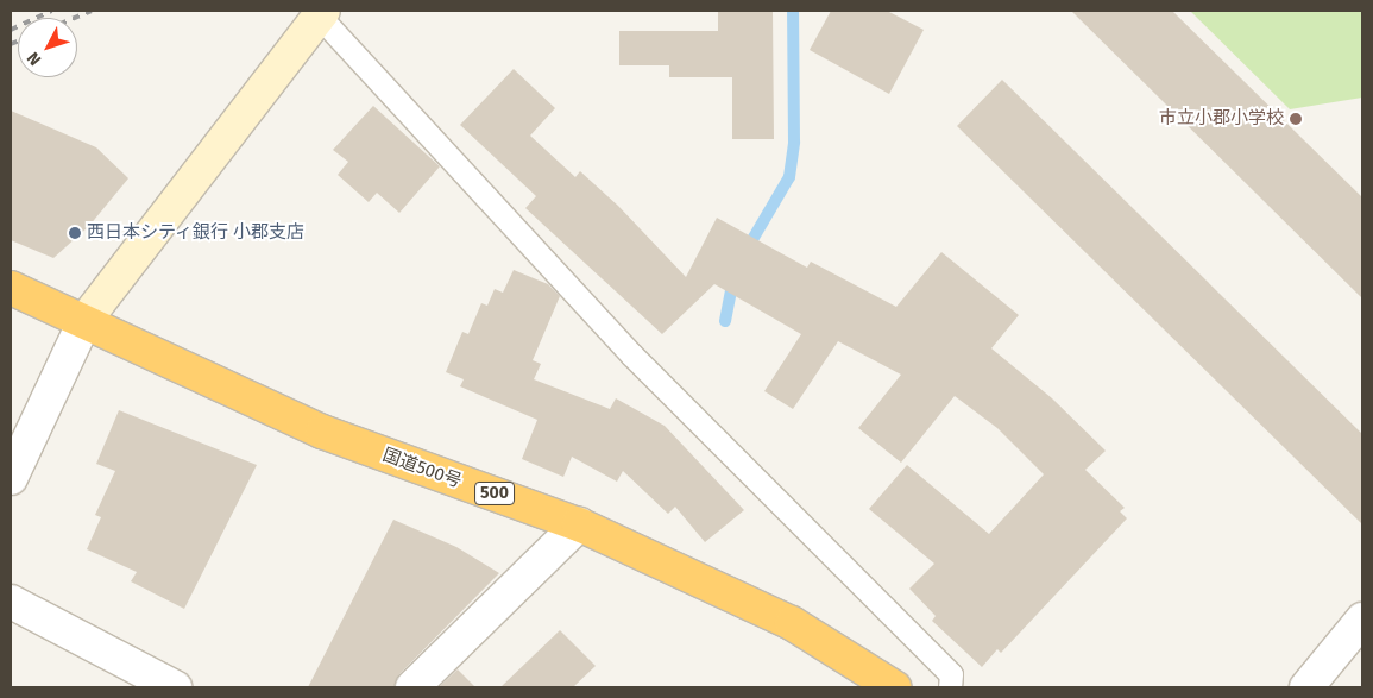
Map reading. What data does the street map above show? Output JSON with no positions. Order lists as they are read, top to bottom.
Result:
{
  "streets": {
    "highway": ["国道500号", "500"]
  },
  "places": ["市立小郡小学校", "西日本シティ銀行 小郡支店"],
  "north": "bottom left"
}
